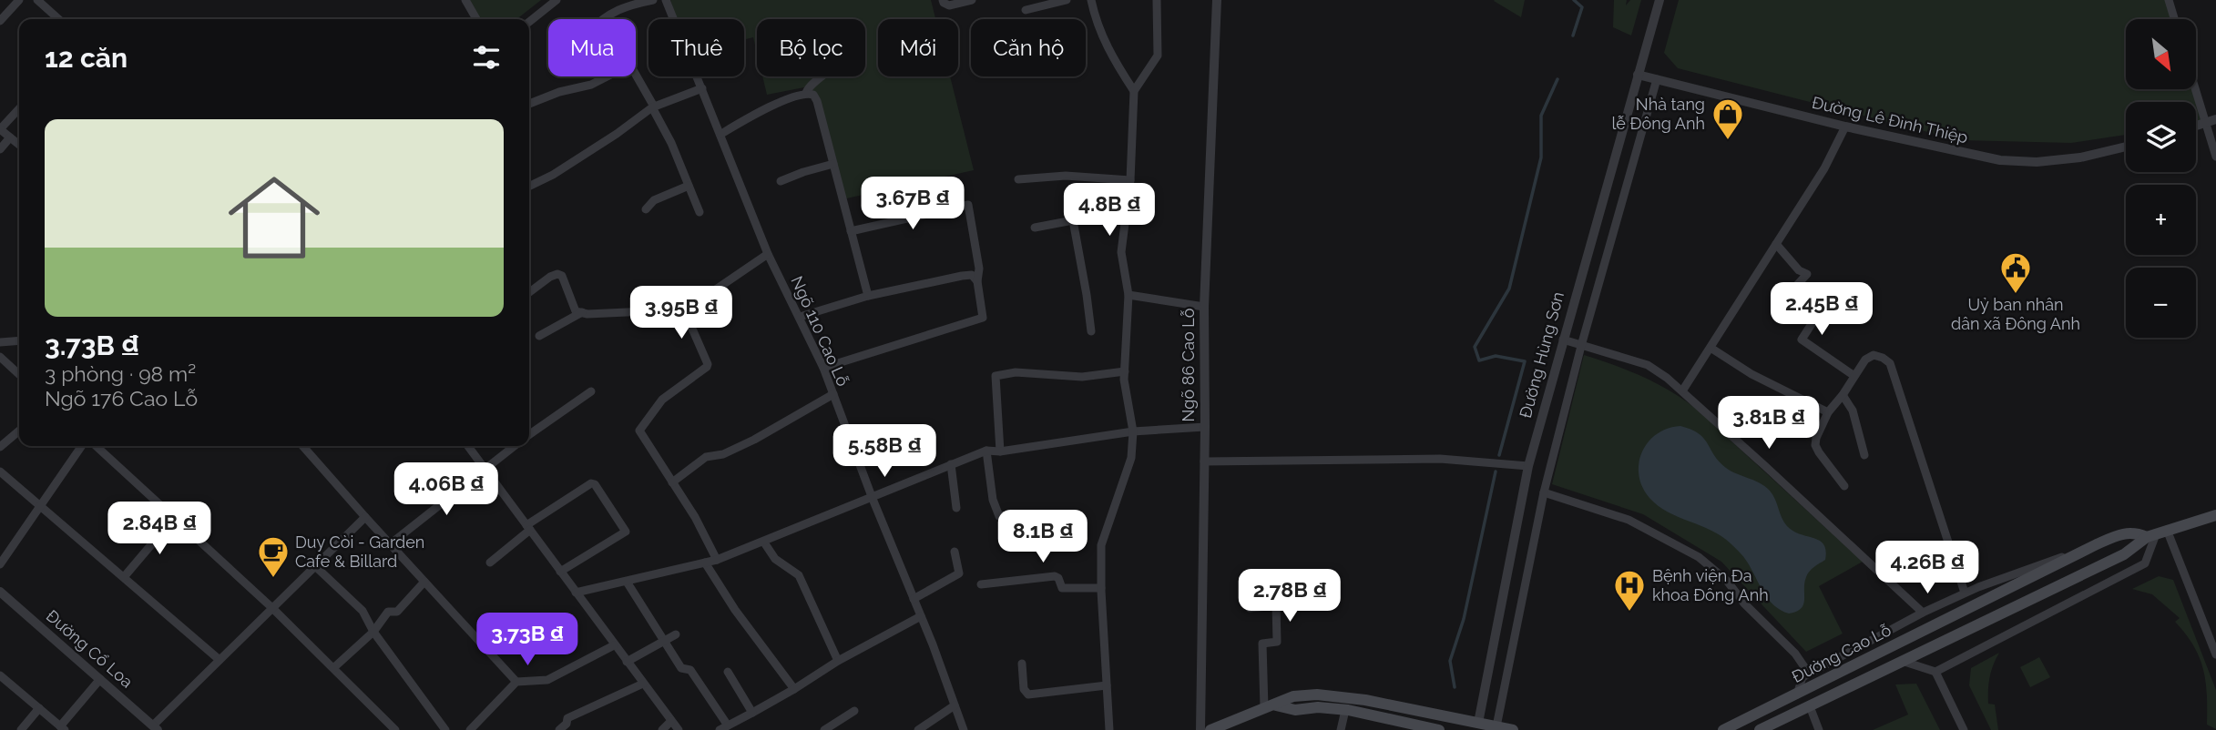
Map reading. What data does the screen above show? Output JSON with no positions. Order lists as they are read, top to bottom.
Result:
{
  "streets": {
    "main road": ["Đường Cao Lỗ"],
    "street": [
      "Đường Lê Đình Thiệp",
      "Ngõ 110 Cao Lỗ",
      "Đường Hùng Sơn",
      "Ngõ 86 Cao Lỗ",
      "Đường Cổ Loa"
    ]
  },
  "crossings": [
    ["Đường Lê Đình Thiệp", "Đường Hùng Sơn"]
  ],
  "places": {
    "shop": ["Nhà tang lễ Đông Anh"],
    "public building": ["Uỷ ban nhân dân xã Đông Anh"],
    "cafe": ["Duy Còi - Garden Cafe & Billard"],
    "hospital": ["Bệnh viện Đa khoa Đông Anh"]
  },
  "north": "bottom right",
  "page": {
    "map_buttons": ["+", "−"],
    "chip": [
      "Mua",
      "Thuê",
      "Bộ lọc",
      "Mới",
      "Căn hộ"
    ],
    "heading": "12 căn",
    "list": [
      {
        "name": "3.73B ₫",
        "note": "3 phòng · 98 m² · Ngõ 176 Cao Lỗ"
      }
    ],
    "price": [
      "3.67B ₫",
      "4.8B ₫",
      "2.45B ₫",
      "3.95B ₫",
      "3.81B ₫",
      "5.58B ₫",
      "4.06B ₫",
      "2.84B ₫",
      "8.1B ₫",
      "4.26B ₫",
      "2.78B ₫",
      "3.73B ₫"
    ]
  }
}
